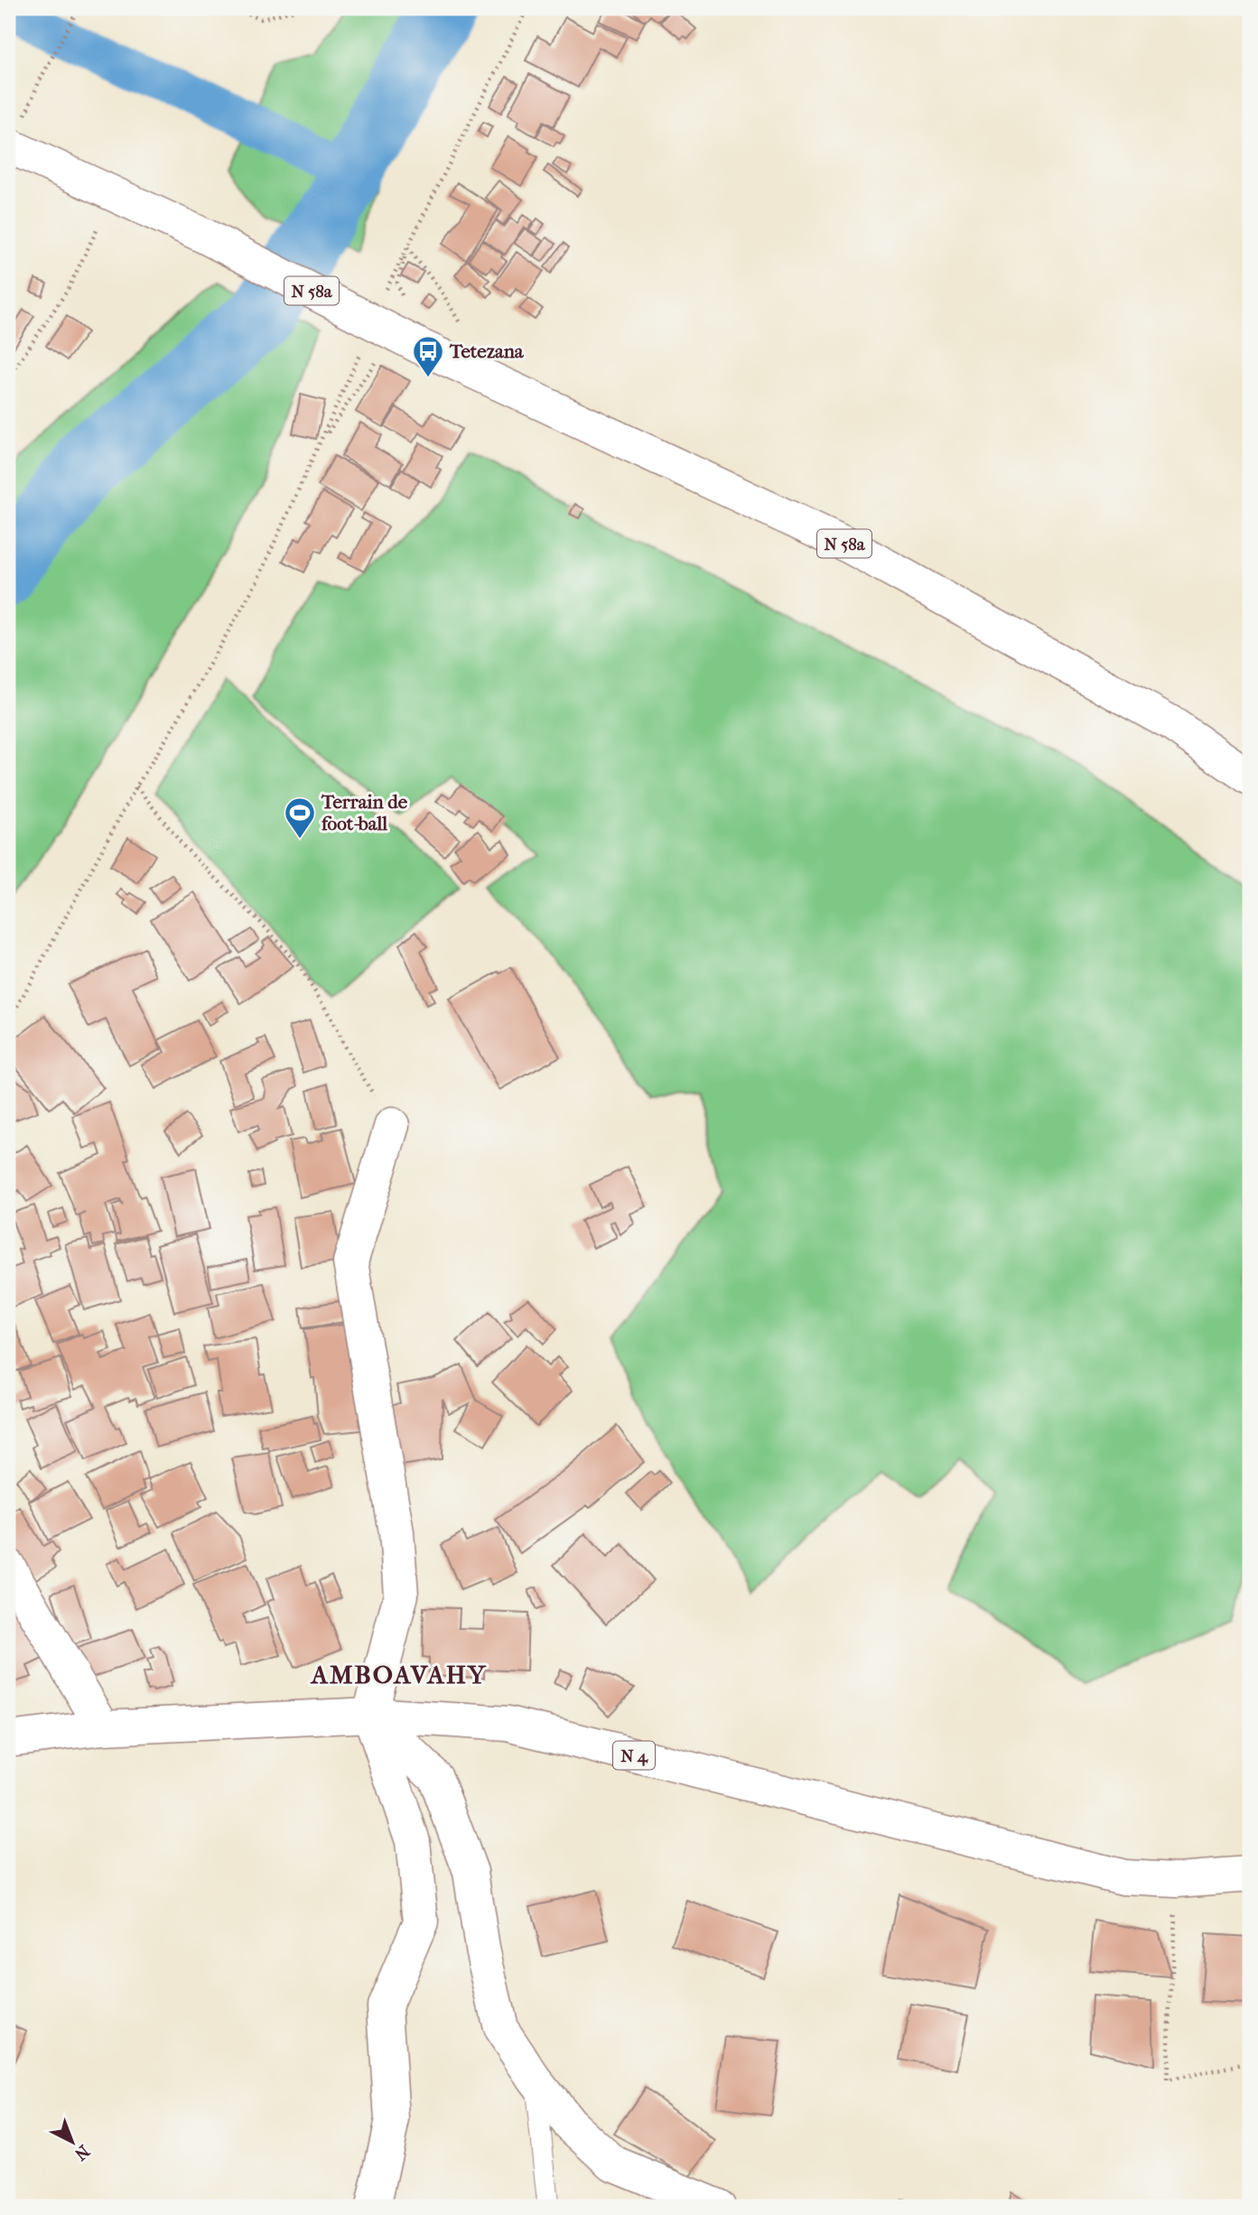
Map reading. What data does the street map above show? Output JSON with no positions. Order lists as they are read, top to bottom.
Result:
{
  "streets": {
    "main road": ["N 58a", "N 4"]
  },
  "districts": ["AMBOAVAHY"],
  "places": {
    "bus stop": ["Tetezana"],
    "sports": ["Terrain de foot-ball"]
  },
  "north": "bottom right"
}
